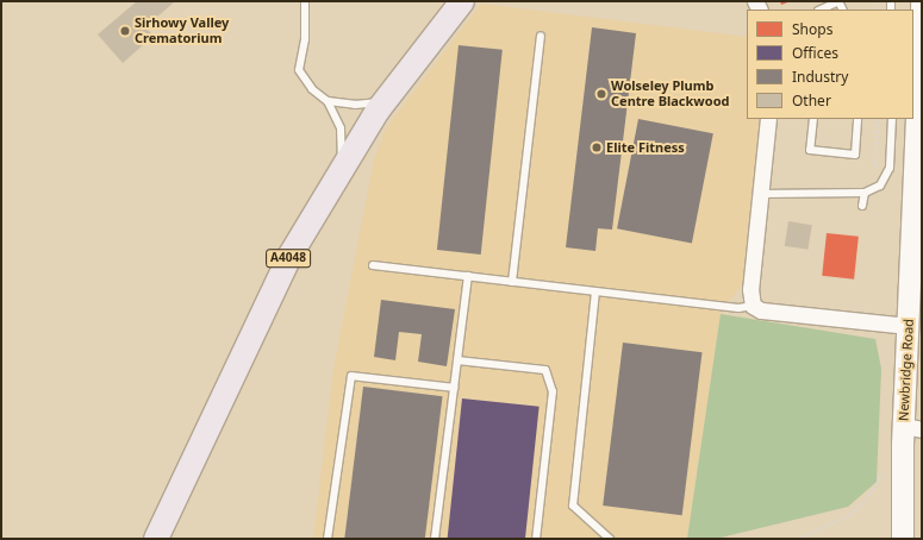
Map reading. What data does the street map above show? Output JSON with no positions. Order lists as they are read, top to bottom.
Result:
{
  "streets": {
    "main road": ["A4048", "Newbridge Road"]
  },
  "places": ["Sirhowy Valley Crematorium", "Wolseley Plumb Centre Blackwood", "Elite Fitness"],
  "legend": [
    "Shops",
    "Offices",
    "Industry",
    "Other"
  ]
}
